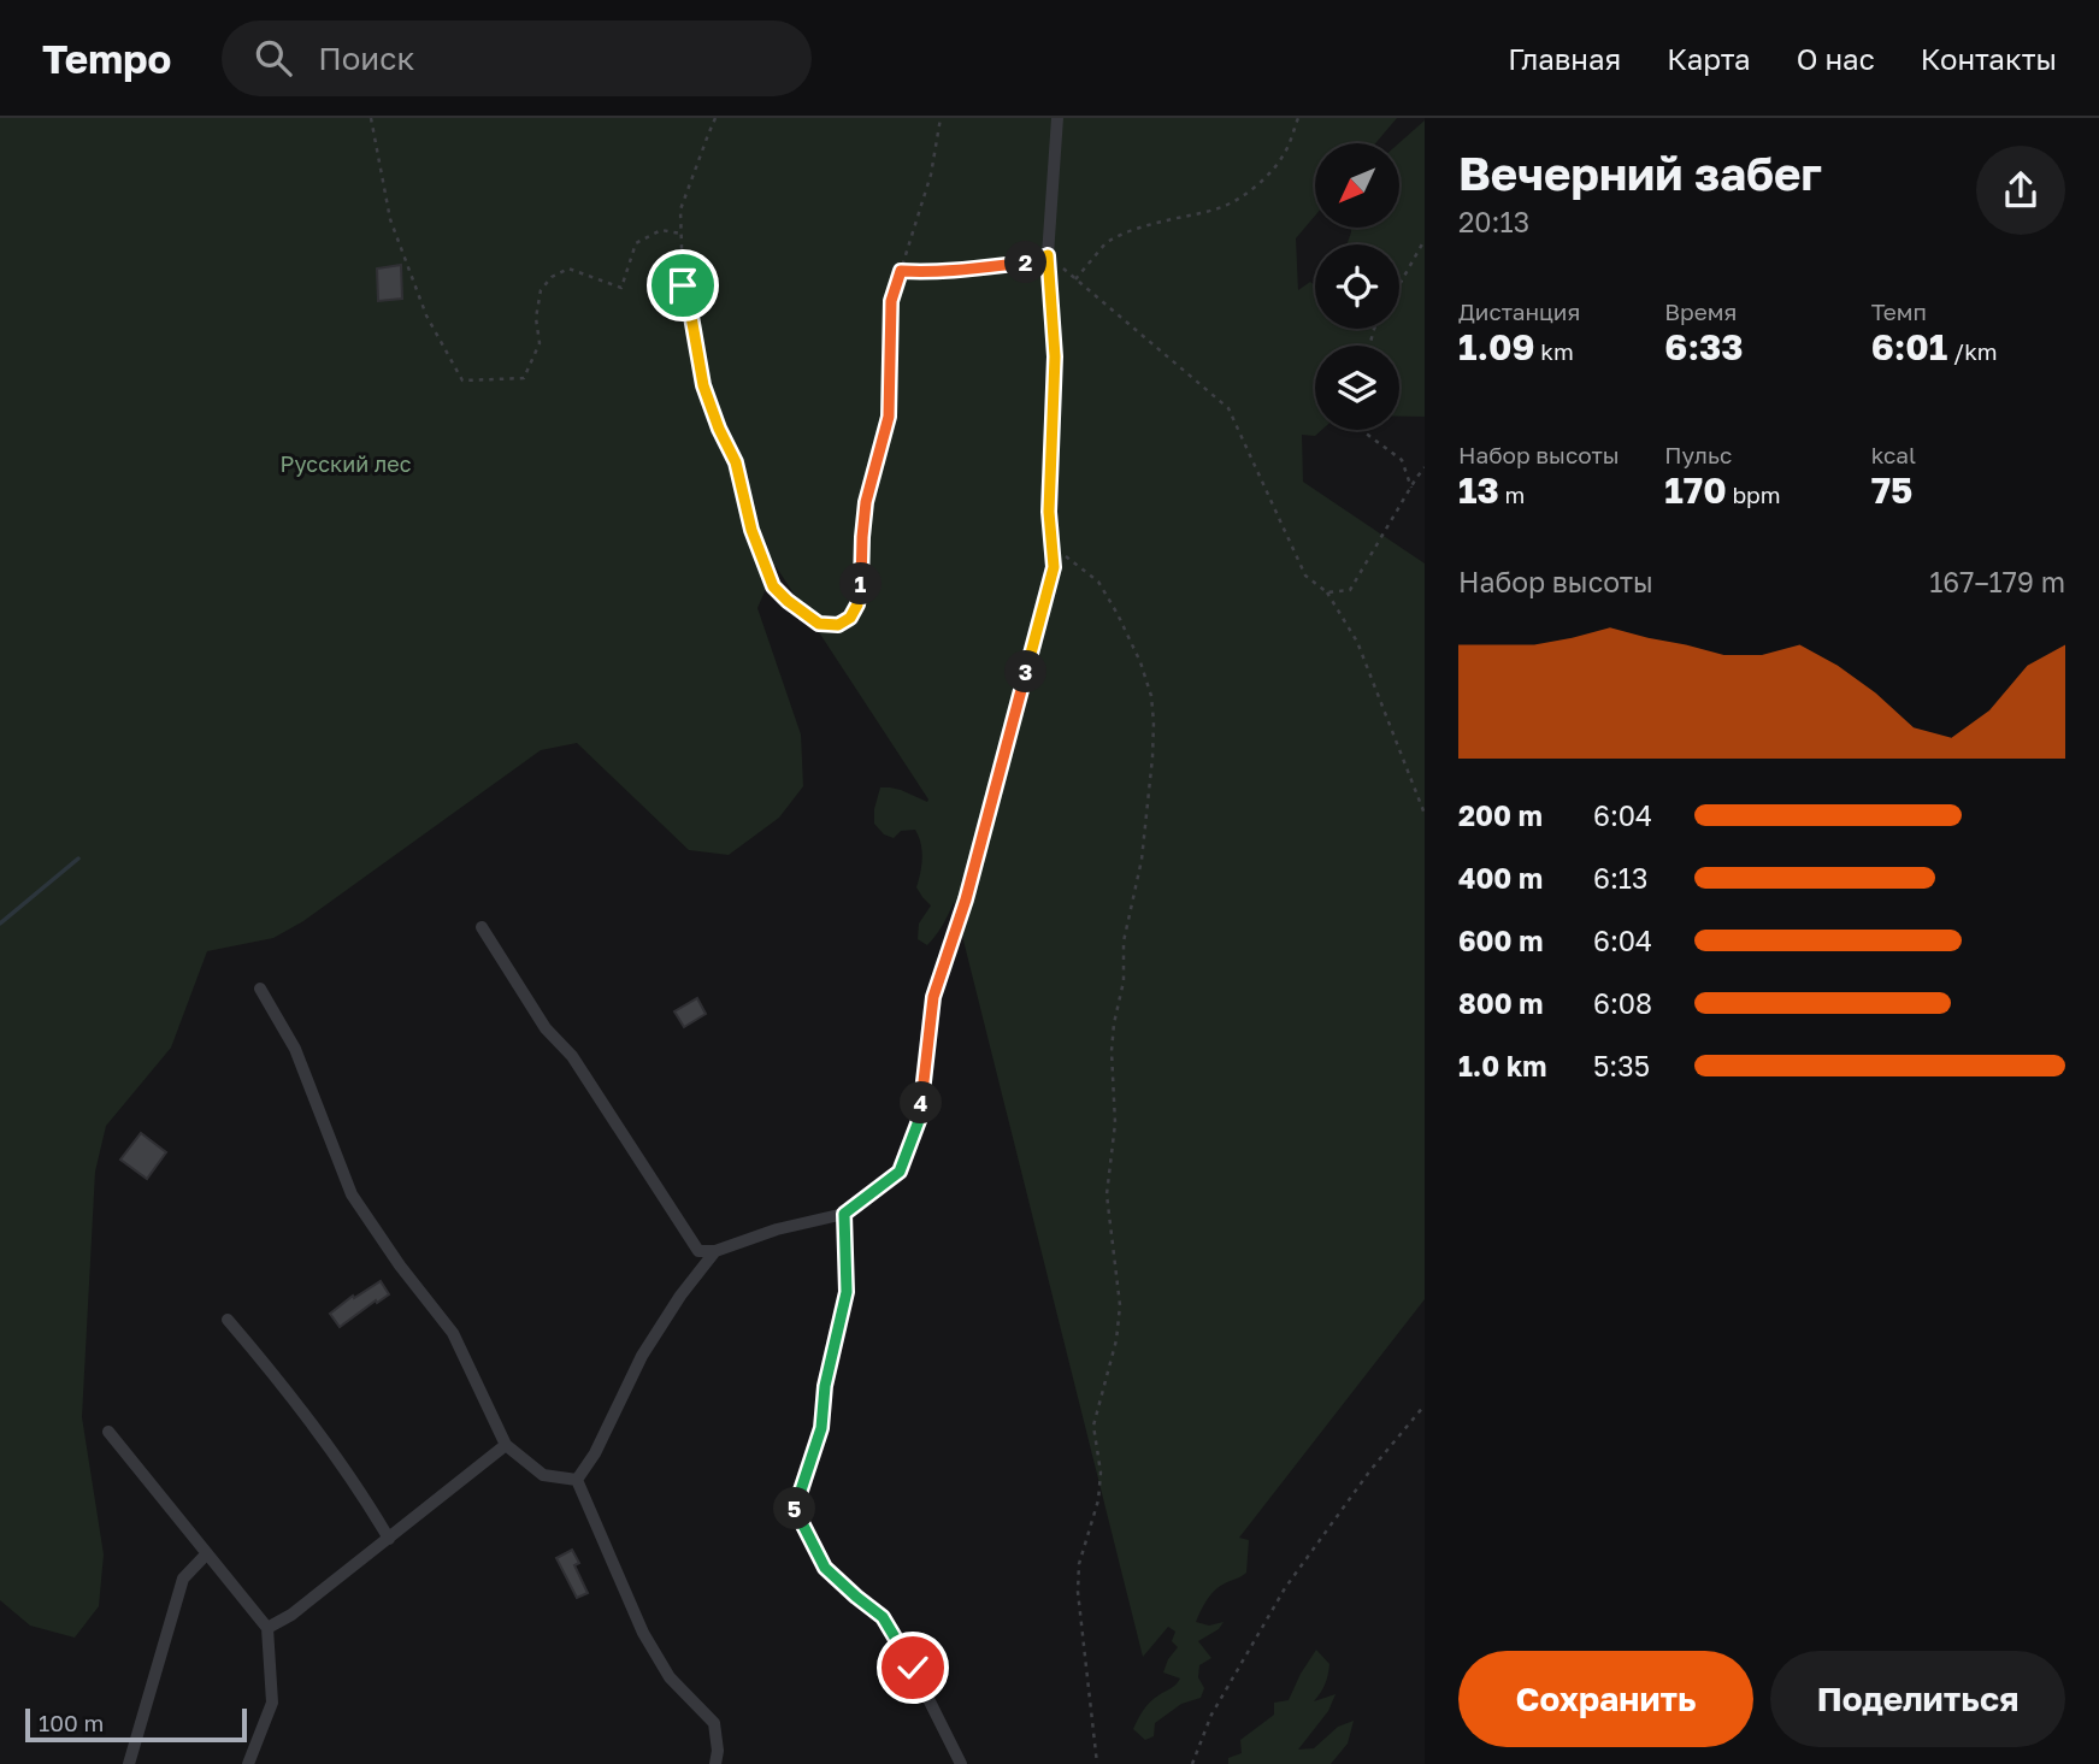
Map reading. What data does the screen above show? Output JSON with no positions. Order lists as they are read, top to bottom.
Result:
{
  "parks": ["Русский лес"],
  "scale_bar": "100 m",
  "north": "bottom left",
  "page": {
    "header": "Tempo",
    "search": "Поиск",
    "nav": [
      "Главная",
      "Карта",
      "О нас",
      "Контакты"
    ],
    "heading": ["Вечерний забег", "20:13"],
    "pins": [
      "2",
      "1",
      "3",
      "4",
      "5"
    ],
    "stats": [
      ["Дистанция", "1.09 km"],
      ["Время", "6:33"],
      ["Темп", "6:01 /km"],
      ["Набор высоты", "13 m"],
      ["Пульс", "170 bpm"],
      ["kcal", "75"]
    ],
    "chart": ["Набор высоты", "167–179 m"],
    "list": [
      {
        "name": "200 m",
        "note": "6:04"
      },
      {
        "name": "400 m",
        "note": "6:13"
      },
      {
        "name": "600 m",
        "note": "6:04"
      },
      {
        "name": "800 m",
        "note": "6:08"
      },
      {
        "name": "1.0 km",
        "note": "5:35"
      }
    ],
    "buttons": ["Сохранить", "Поделиться"],
    "scale": "100 m"
  }
}
